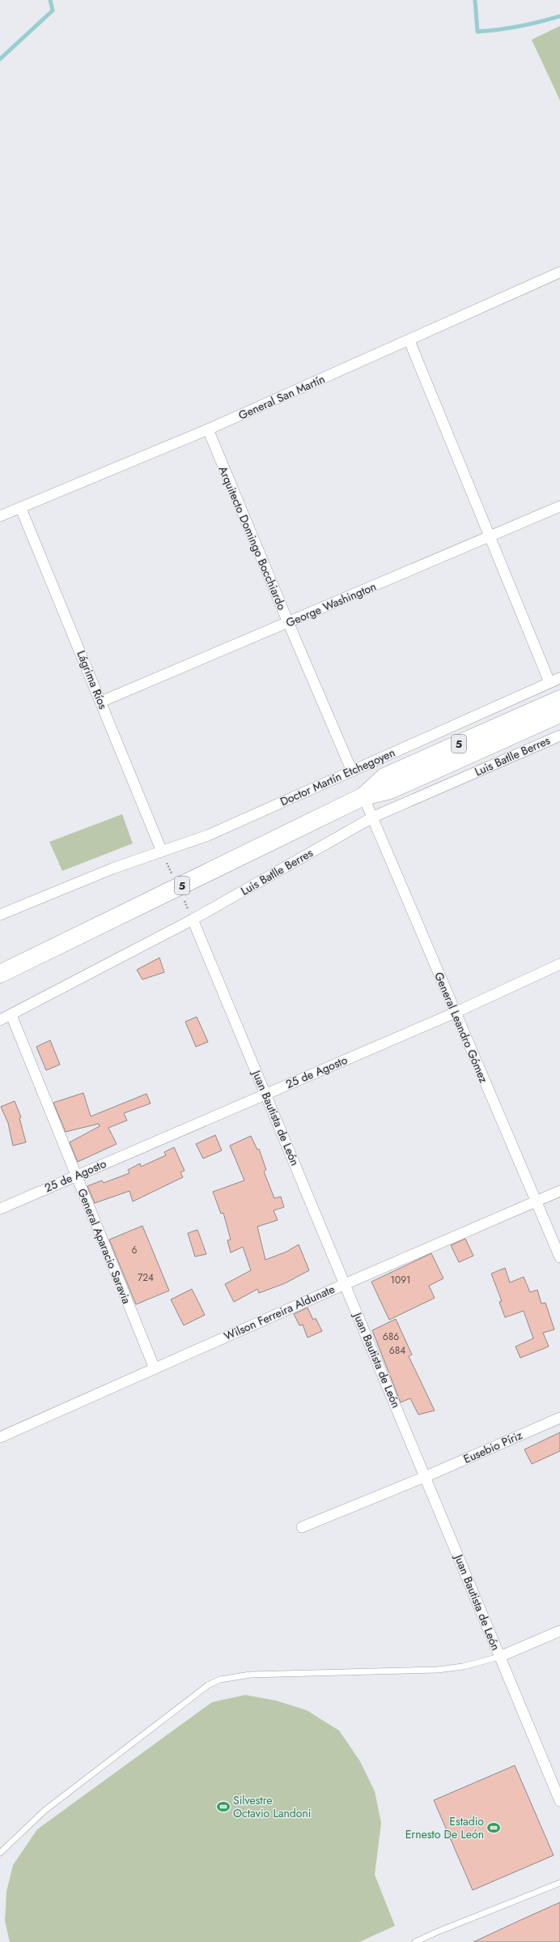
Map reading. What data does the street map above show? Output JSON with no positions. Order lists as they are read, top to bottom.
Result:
{
  "streets": {
    "highway": ["5"],
    "street": [
      "General San Martín",
      "Arquitecto Domingo Bocchiardo",
      "George Washington",
      "Lágrima Ríos",
      "Luis Batlle Berres",
      "Doctor Martín Etchegoyen",
      "General Leandro Gómez",
      "25 de Agosto",
      "Juan Bautista de León",
      "General Aparacio Saravia",
      "Wilson Ferreira Aldunate",
      "Eusebio Píriz"
    ]
  },
  "crossings": [
    ["General San Martín", "Arquitecto Domingo Bocchiardo"],
    ["General San Martín", "Lágrima Ríos"],
    ["Arquitecto Domingo Bocchiardo", "George Washington"],
    ["Arquitecto Domingo Bocchiardo", "Doctor Martín Etchegoyen"],
    ["George Washington", "Lágrima Ríos"],
    ["Lágrima Ríos", "Doctor Martín Etchegoyen"],
    ["5", "General Leandro Gómez"],
    ["Luis Batlle Berres", "General Leandro Gómez"],
    ["Luis Batlle Berres", "Juan Bautista de León"],
    ["Luis Batlle Berres", "General Aparacio Saravia"],
    ["General Leandro Gómez", "25 de Agosto"],
    ["General Leandro Gómez", "Wilson Ferreira Aldunate"],
    ["25 de Agosto", "Juan Bautista de León"],
    ["25 de Agosto", "General Aparacio Saravia"],
    ["Juan Bautista de León", "Wilson Ferreira Aldunate"],
    ["Juan Bautista de León", "Eusebio Píriz"],
    ["General Aparacio Saravia", "Wilson Ferreira Aldunate"]
  ],
  "places": {
    "sports": ["Silvestre Octavio Landoni", "Estadio Ernesto De León"]
  },
  "house_numbers": [
    "6",
    "724",
    "1091",
    "686",
    "684"
  ]
}
